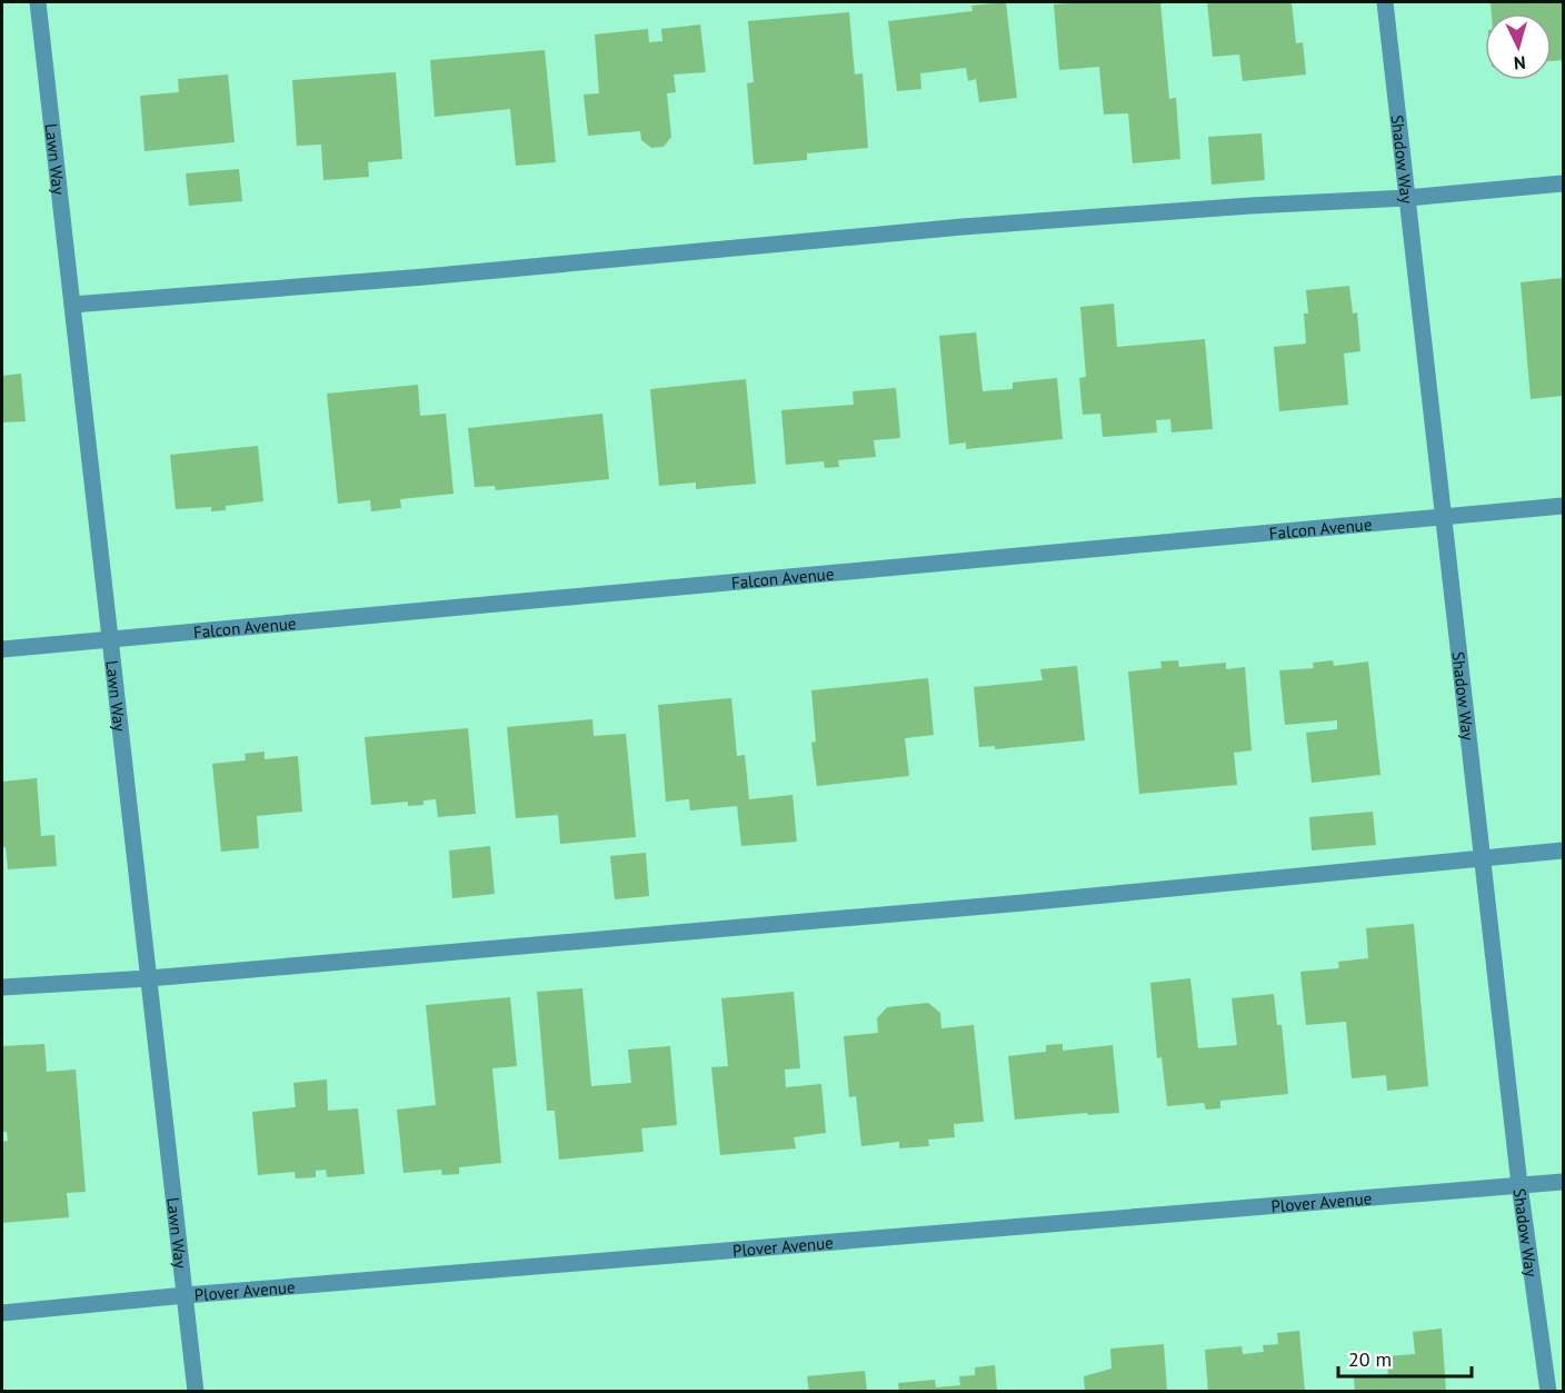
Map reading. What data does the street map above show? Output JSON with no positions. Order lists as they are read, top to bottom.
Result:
{
  "streets": {
    "street": [
      "Lawn Way",
      "Shadow Way",
      "Falcon Avenue",
      "Plover Avenue"
    ]
  },
  "crossings": [
    ["Lawn Way", "Falcon Avenue"],
    ["Lawn Way", "Plover Avenue"],
    ["Shadow Way", "Falcon Avenue"],
    ["Shadow Way", "Plover Avenue"]
  ],
  "scale_bar": "20 m",
  "north": "bottom"
}
